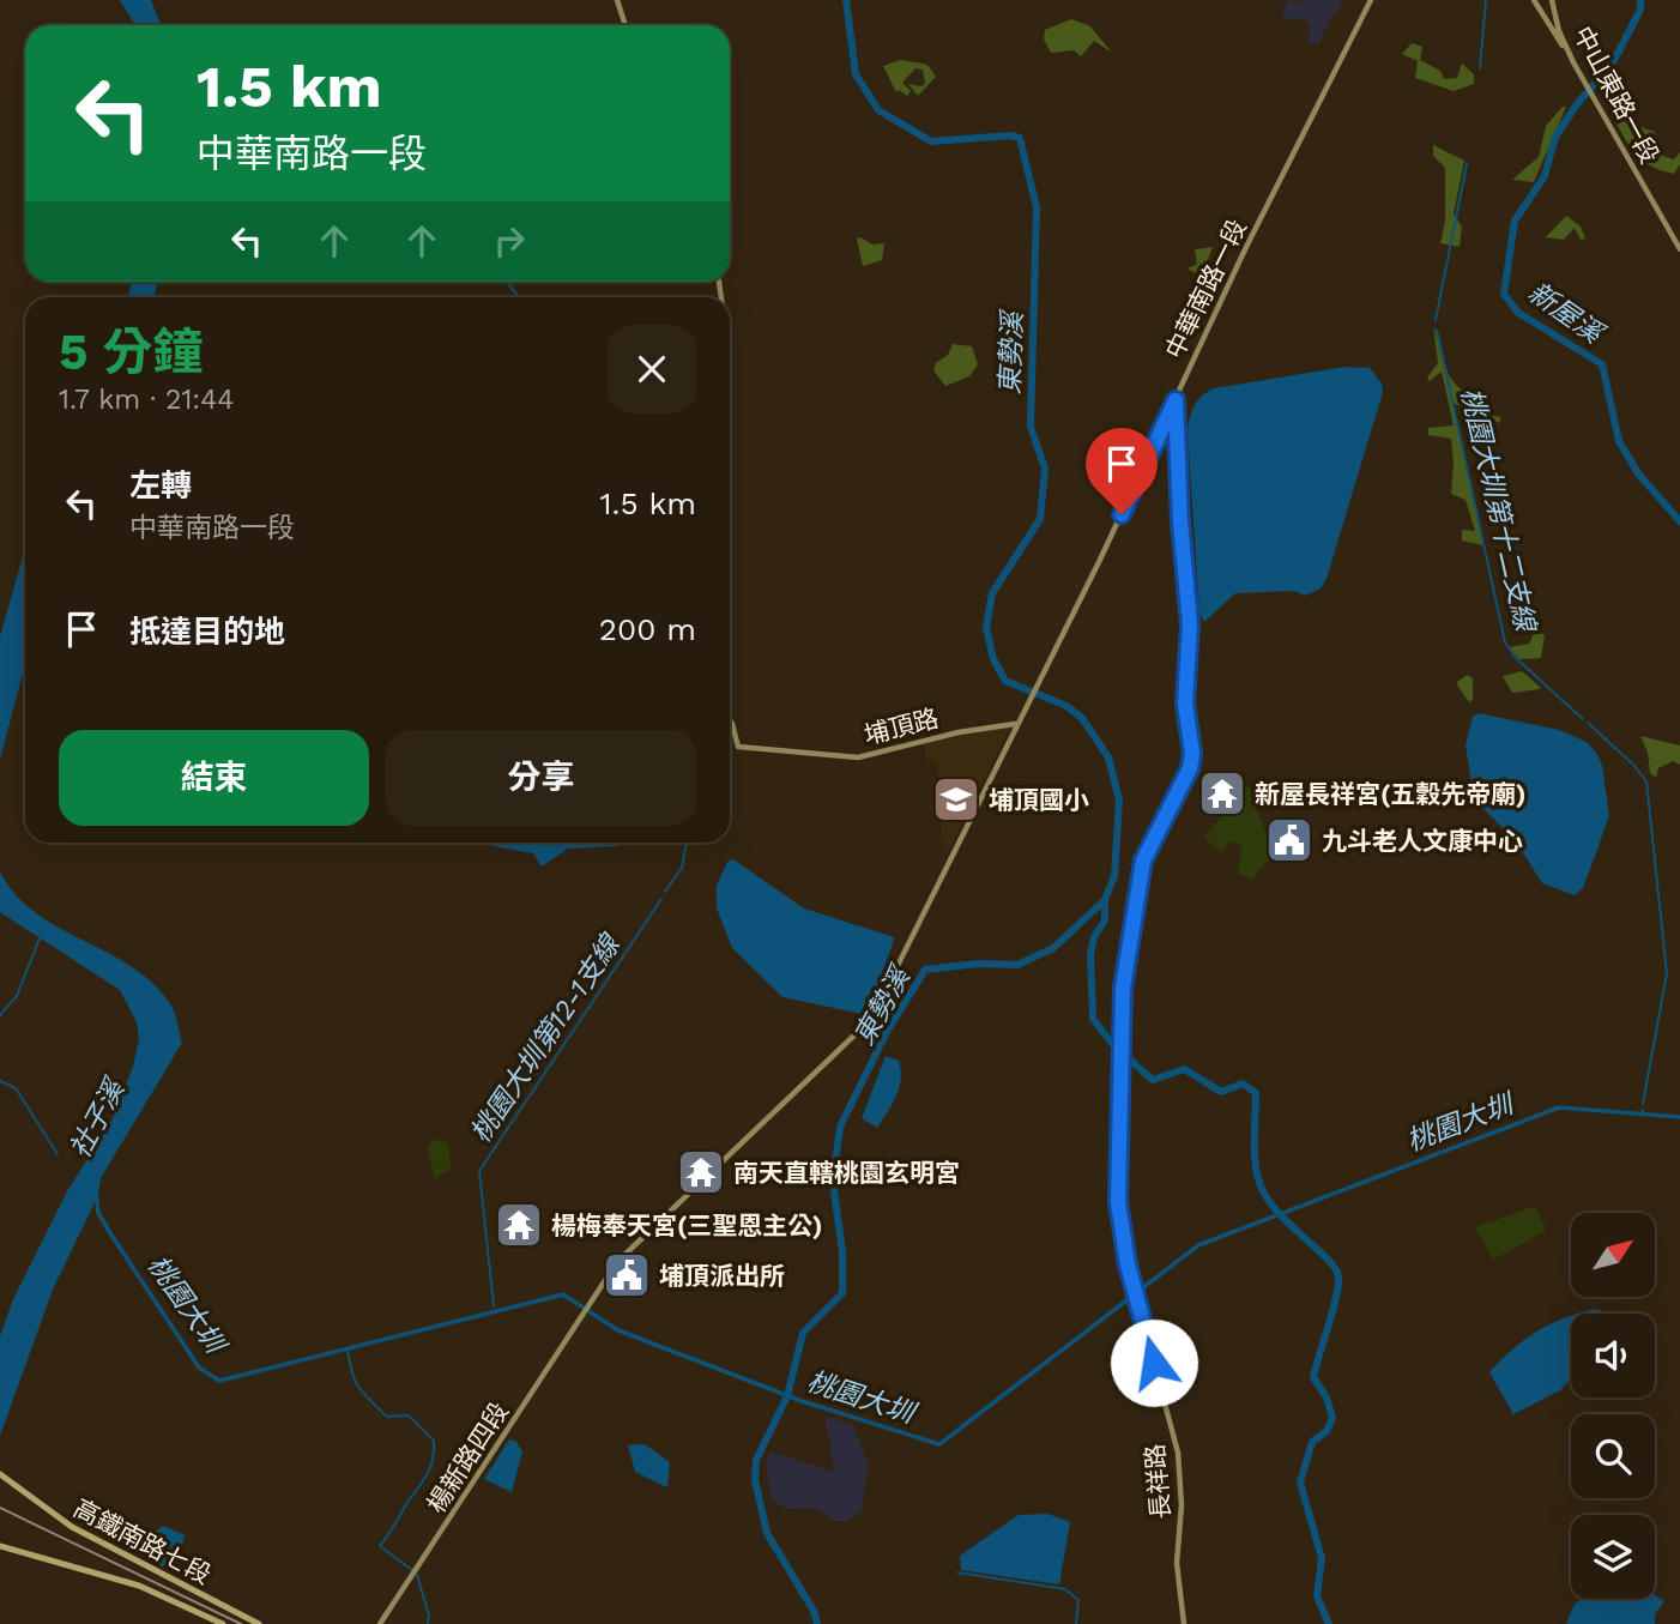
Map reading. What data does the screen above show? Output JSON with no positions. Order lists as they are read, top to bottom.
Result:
{
  "streets": {
    "main road": [
      "中山東路一段",
      "中華南路一段",
      "埔頂路",
      "楊新路四段",
      "長祥路",
      "高鐵南路七段"
    ]
  },
  "crossings": [
    ["中華南路一段", "埔頂路"],
    ["中華南路一段", "楊新路四段"],
    ["中華南路一段", "長祥路"],
    ["埔頂路", "楊新路四段"]
  ],
  "water": [
    "新屋溪",
    "東勢溪",
    "桃園大圳第十二支線",
    "桃園大圳第12-1支線",
    "社子溪",
    "桃園大圳"
  ],
  "places": {
    "temple": ["新屋長祥宮(五穀先帝廟)", "南天直轄桃園玄明宮", "楊梅奉天宮(三聖恩主公)"],
    "school or university": ["埔頂國小"],
    "public building": ["九斗老人文康中心", "埔頂派出所"]
  },
  "north": "top right",
  "page": {
    "turn": ["1.5 km", "中華南路一段"],
    "heading": ["5 分鐘", "1.7 km · 21:44"],
    "list": [
      {
        "name": "左轉",
        "note": "中華南路一段",
        "value": "1.5 km"
      },
      {
        "name": "抵達目的地",
        "value": "200 m"
      }
    ],
    "buttons": ["結束", "分享"]
  }
}
